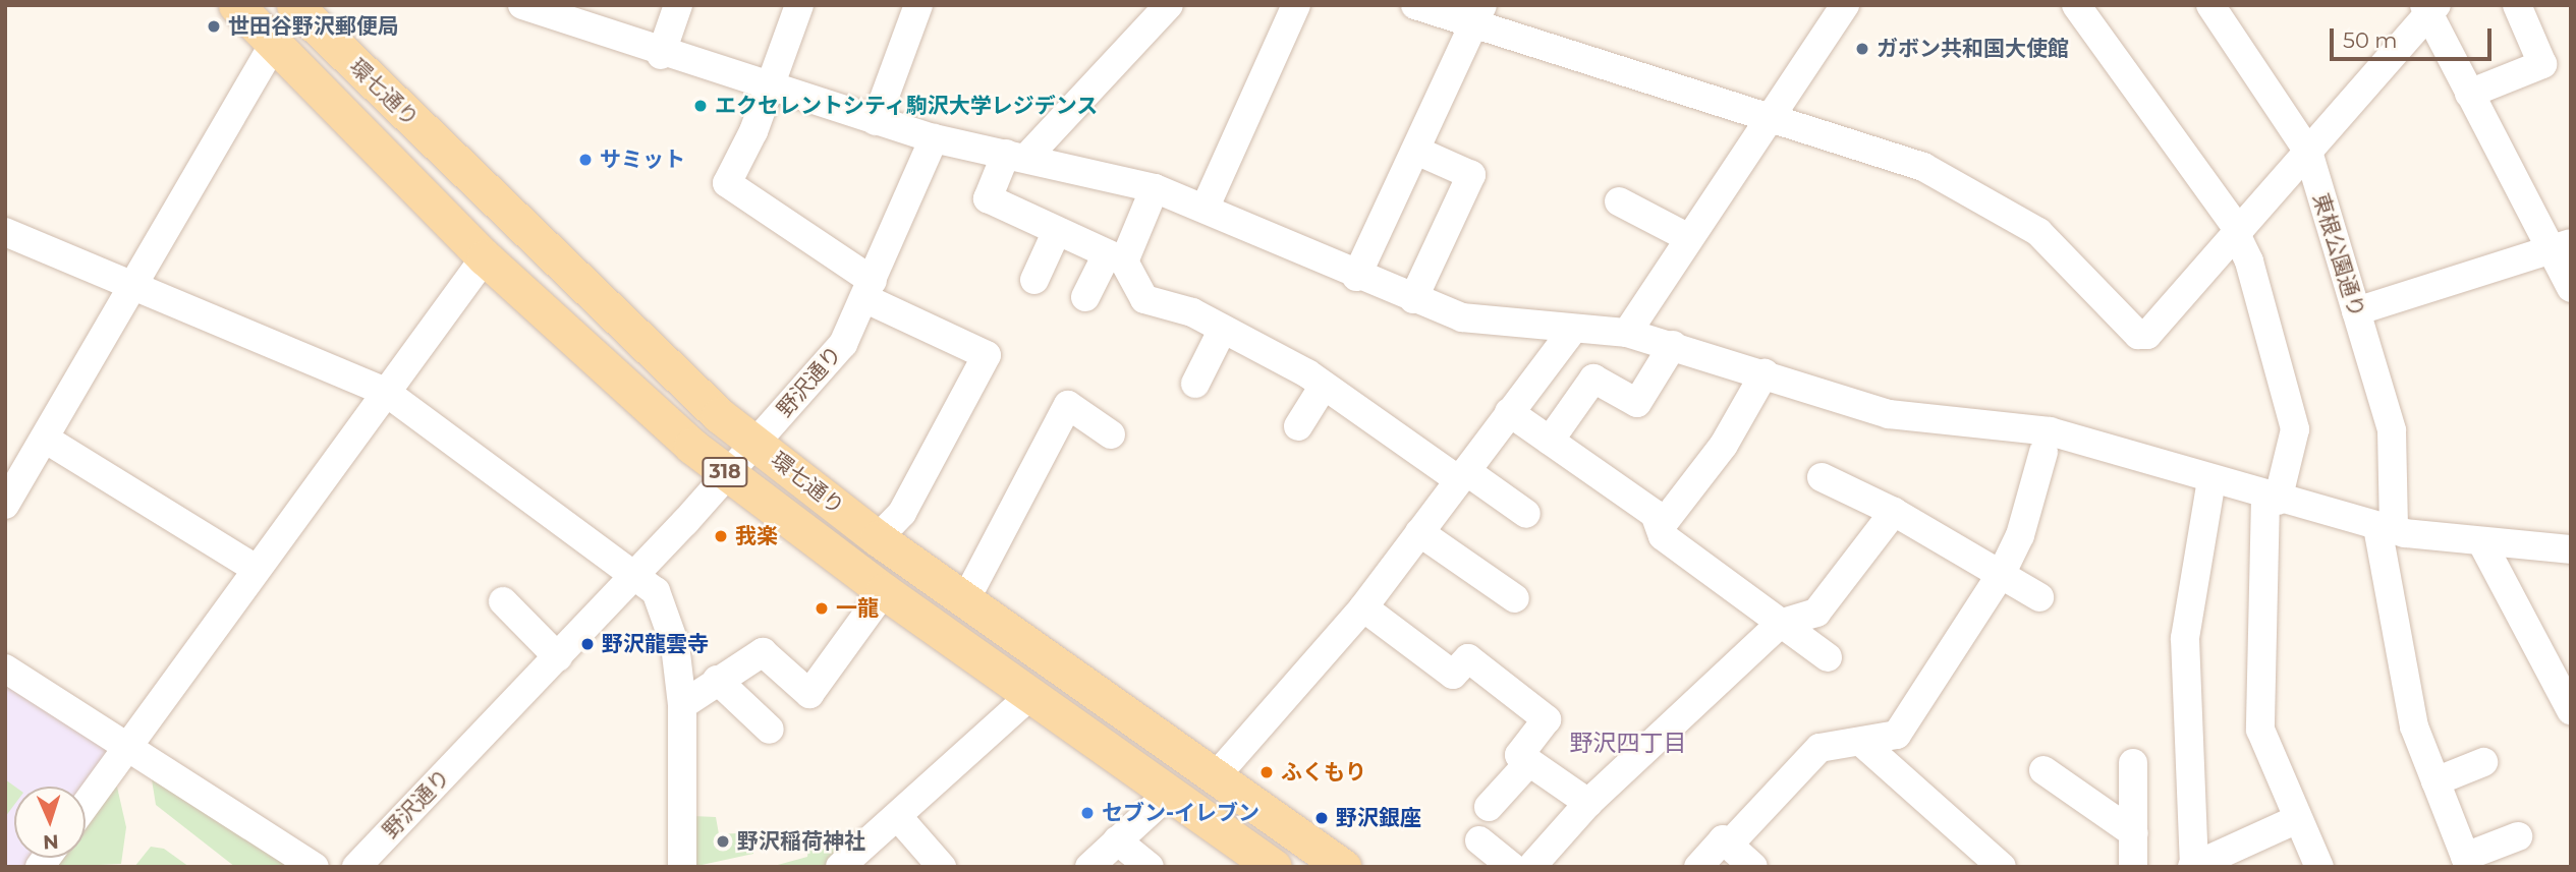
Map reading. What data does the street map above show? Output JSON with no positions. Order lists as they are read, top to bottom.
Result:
{
  "streets": {
    "main road": ["環七通り", "318"],
    "street": ["東根公園通り", "野沢通り"]
  },
  "crossings": [
    ["環七通り", "野沢通り"]
  ],
  "districts": ["野沢四丁目"],
  "places": [
    "世田谷野沢郵便局",
    "ガボン共和国大使館",
    "エクセレントシティ駒沢大学レジデンス",
    "サミット",
    "我楽",
    "一龍",
    "野沢龍雲寺",
    "ふくもり",
    "セブン-イレブン",
    "野沢銀座",
    "野沢稲荷神社"
  ],
  "scale_bar": "50 m",
  "north": "bottom"
}
